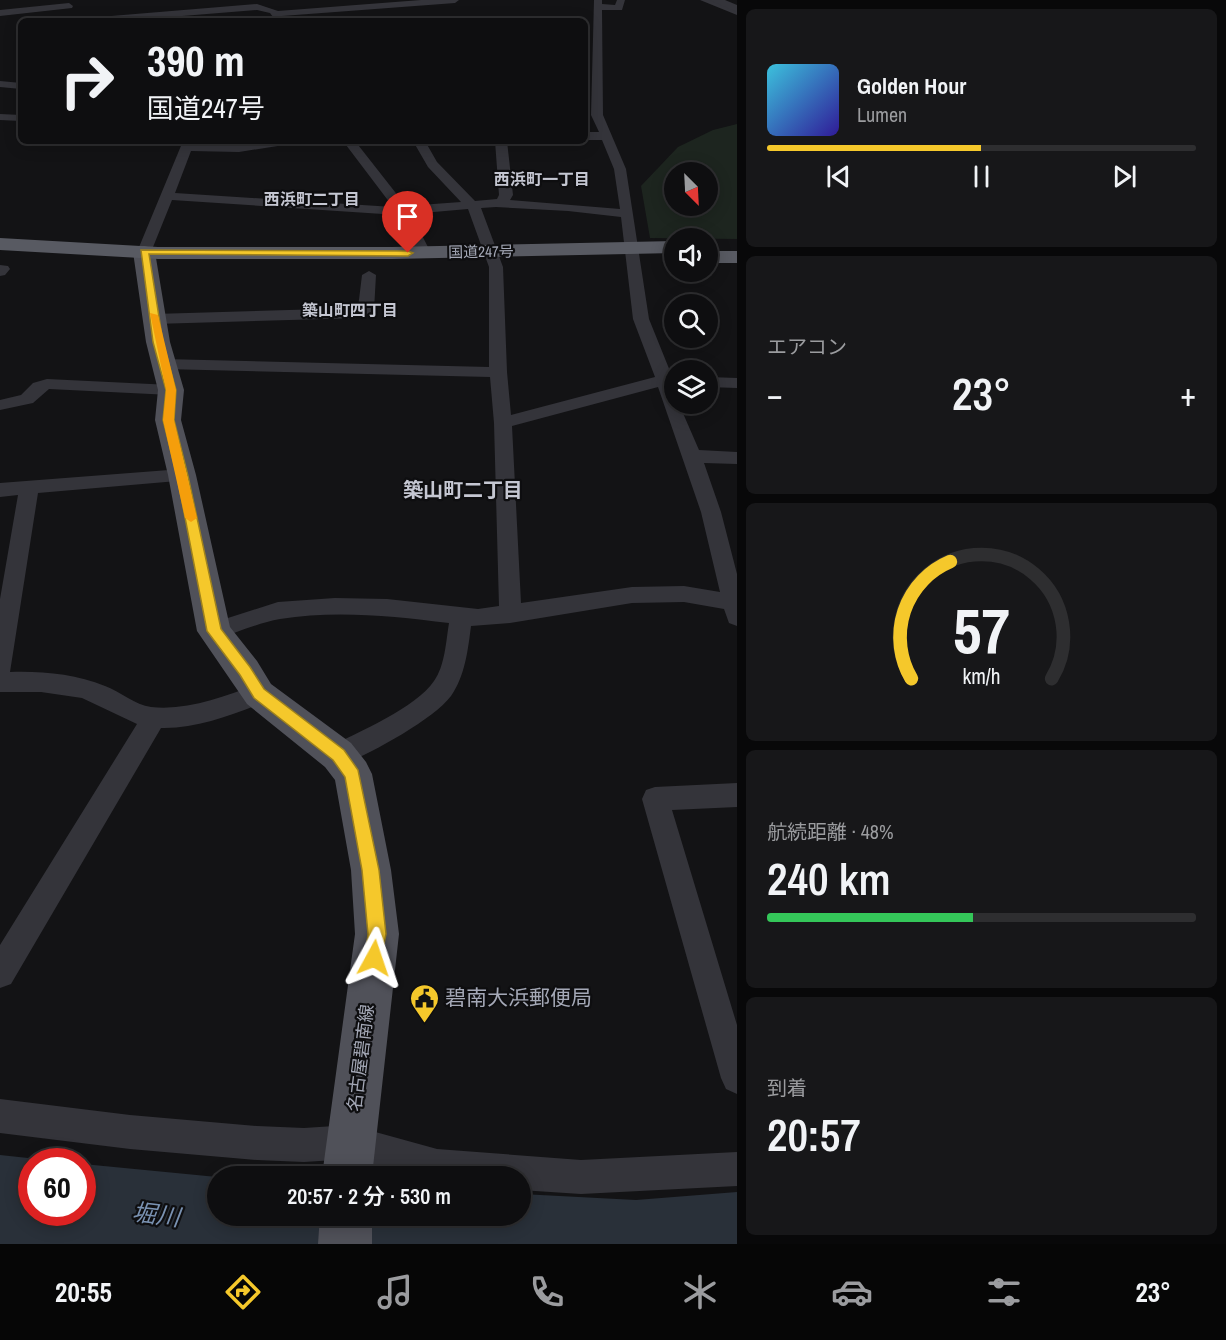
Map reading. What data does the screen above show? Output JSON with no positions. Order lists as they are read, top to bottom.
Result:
{
  "streets": {
    "highway": ["国道247号"],
    "main road": ["名古屋碧南線"]
  },
  "crossings": [
    ["国道247号", "名古屋碧南線"]
  ],
  "districts": [
    "西浜町一丁目",
    "西浜町二丁目",
    "築山町四丁目",
    "築山町二丁目"
  ],
  "water": ["堀川"],
  "places": {
    "public building": ["碧南大浜郵便局"]
  },
  "north": "bottom right",
  "page": {
    "turn": ["390 m", "国道247号"],
    "song": ["Golden Hour", "Lumen"],
    "tile": [
      "エアコン",
      ["航続距離 · 48%", "240 km"],
      ["到着", "20:57"]
    ],
    "heat": ["−", "23°", "+"],
    "limit": "60",
    "trip": "20:57 · 2 分 · 530 m",
    "tabs": ["20:55", "23°"],
    "gauge": ["57", "km/h"]
  }
}
